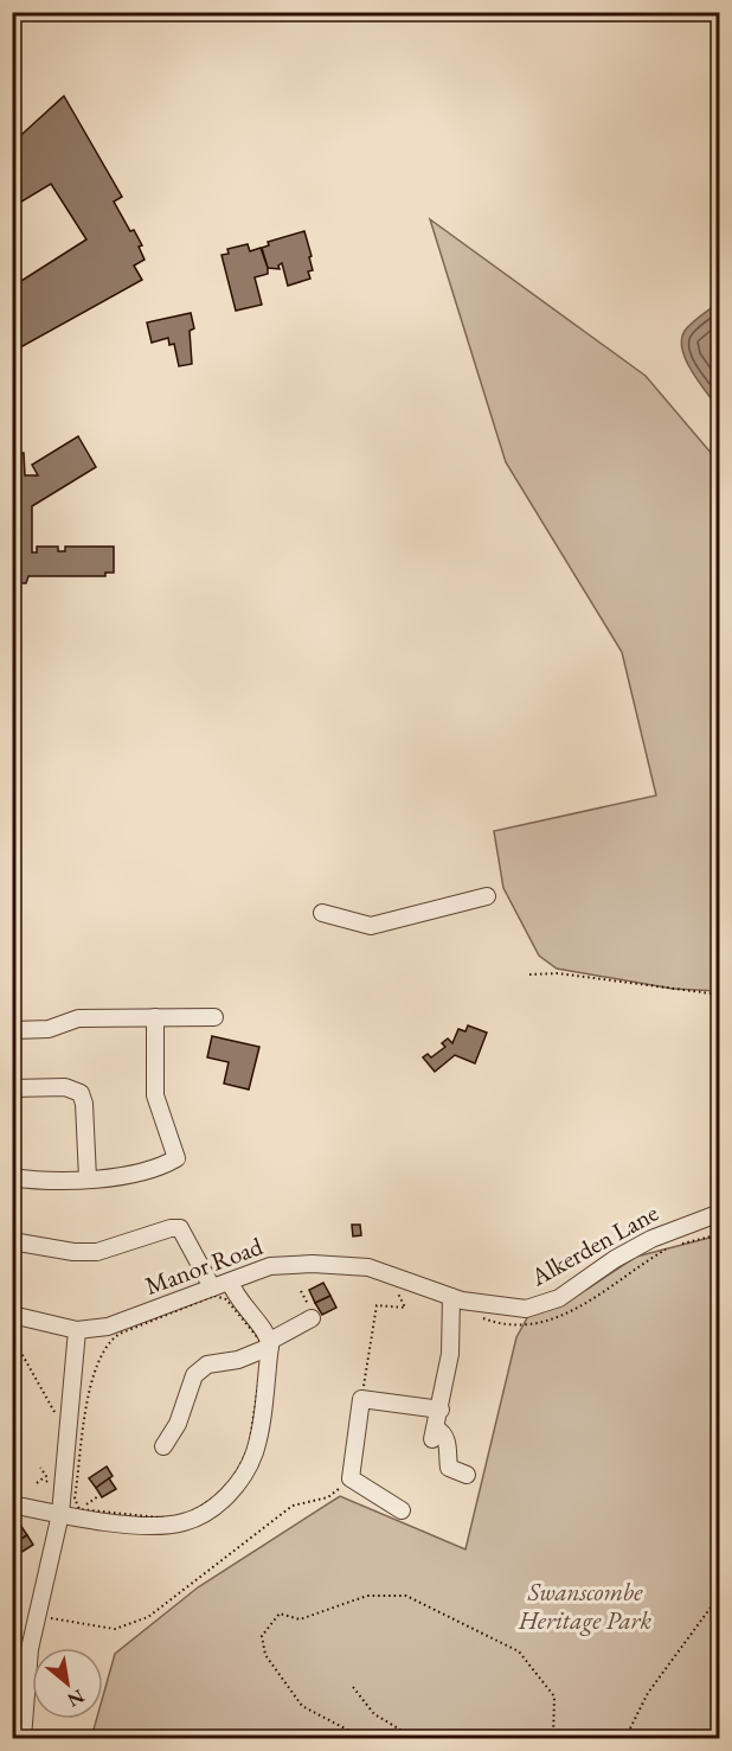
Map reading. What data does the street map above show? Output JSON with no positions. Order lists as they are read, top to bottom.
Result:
{
  "streets": {
    "street": ["Alkerden Lane", "Manor Road"]
  },
  "crossings": [
    ["Alkerden Lane", "Manor Road"]
  ],
  "parks": ["Swanscombe Heritage Park"],
  "north": "bottom right"
}
